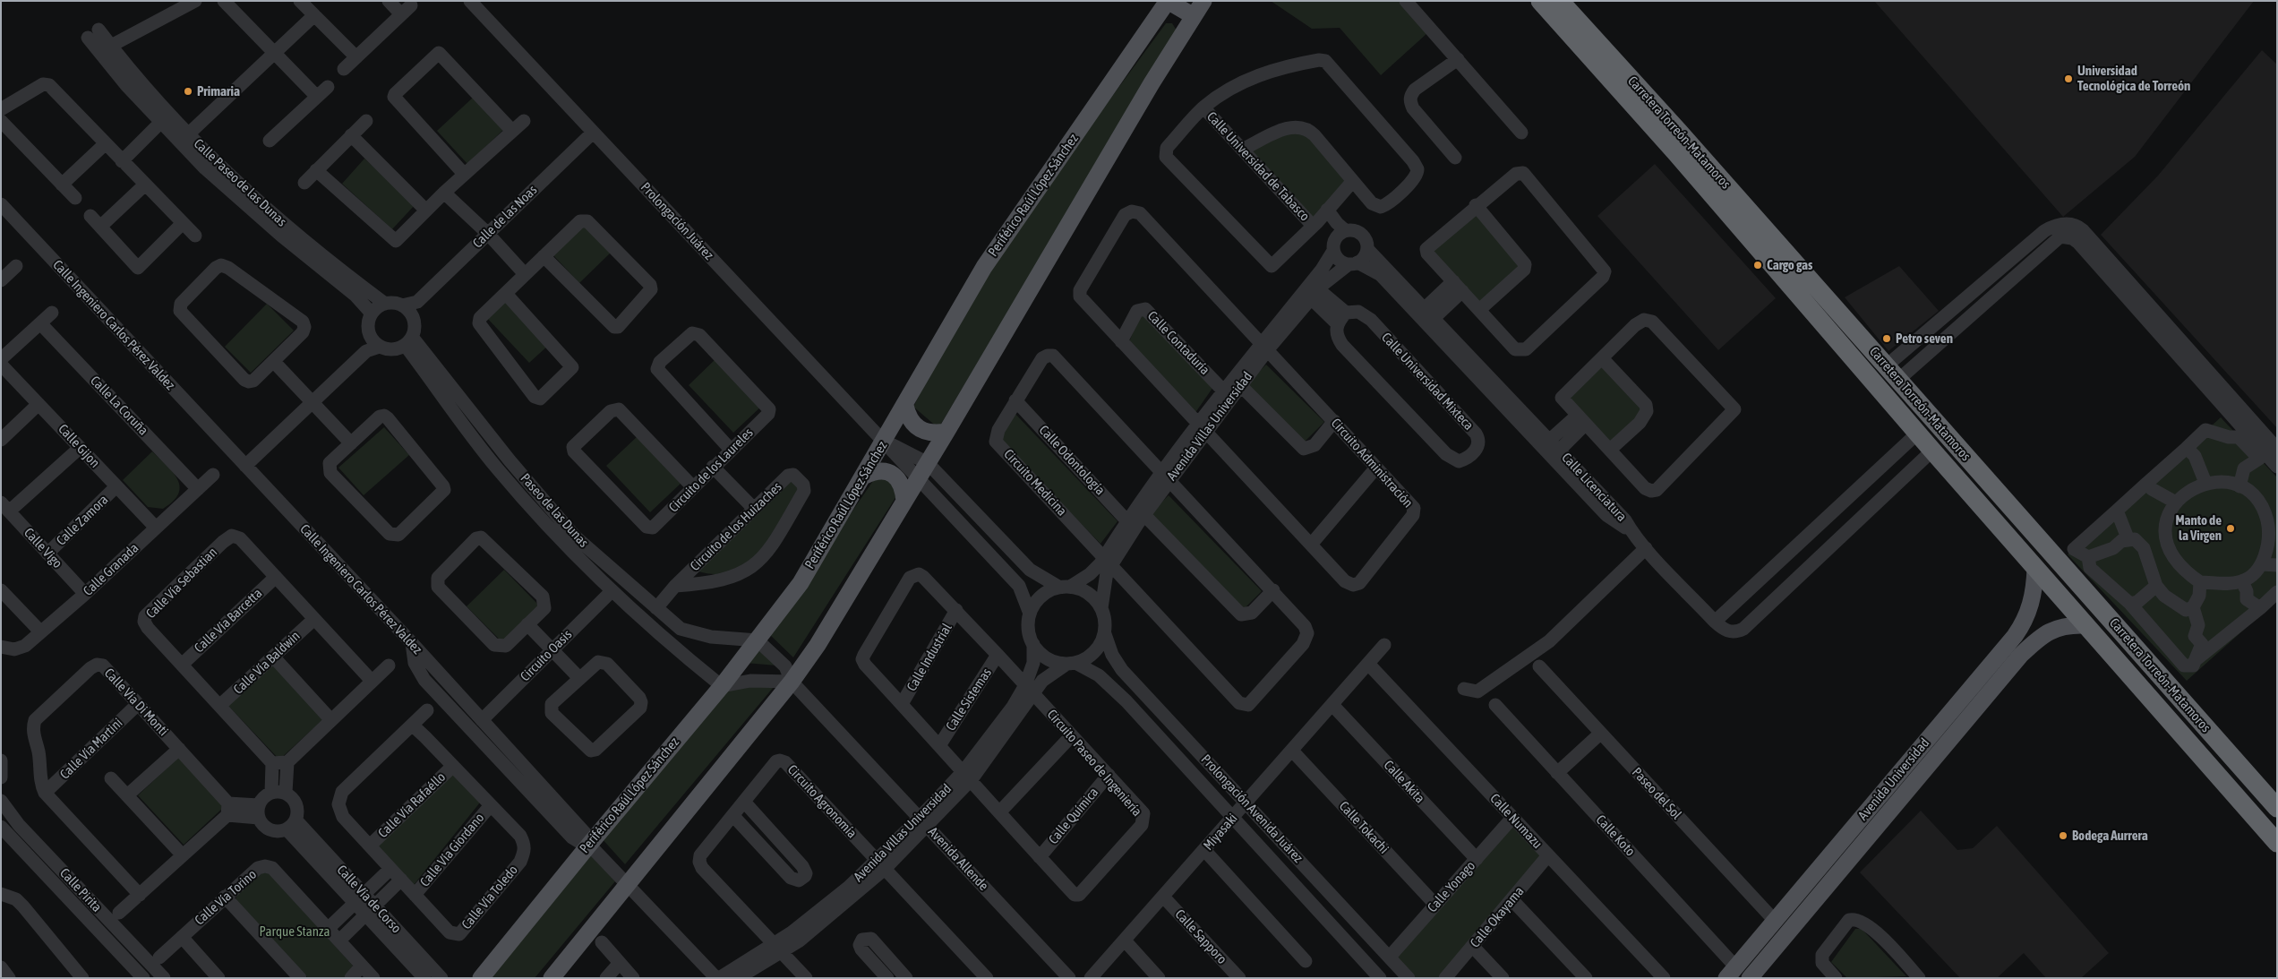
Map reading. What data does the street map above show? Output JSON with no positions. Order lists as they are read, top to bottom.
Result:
{
  "streets": {
    "highway": ["Carretera Torreón-Matamoros"],
    "main road": ["Periférico Raúl López Sánchez", "Avenida Universidad"],
    "street": [
      "Calle Universidad de Tabasco",
      "Calle Paseo de las Dunas",
      "Calle de las Noas",
      "Prolongación Juárez",
      "Calle Ingeniero Carlos Pérez Valdez",
      "Calle Contaduría",
      "Calle Universidad Mixteca",
      "Calle La Coruña",
      "Avenida Villas Universidad",
      "Calle Gijon",
      "Calle Odontología",
      "Circuito Administración",
      "Circuito de los Laureles",
      "Circuito Medicina",
      "Calle Licenciatura",
      "Paseo de las Dunas",
      "Calle Zamora",
      "Circuito de los Huizaches",
      "Calle Vigo",
      "Calle Granada",
      "Calle Vía Sebastian",
      "Calle Vía Barcetta",
      "Circuito Oasis",
      "Calle Industrial",
      "Calle Vía Baldwin",
      "Calle Sistemas",
      "Calle Vía Di Monti",
      "Calle Vía Martini",
      "Circuito Paseo de Ingeniería",
      "Calle Akita",
      "Paseo del Sol",
      "Circuito Agronomía",
      "Calle Vía Rafaéllo",
      "Prolongación Avenida Juárez",
      "Calle Química",
      "Calle Numazu",
      "Calle Tokachi",
      "Miyasaki",
      "Calle Koto",
      "Calle Vía Giordano",
      "Avenida Allende",
      "Calle Yonago",
      "Calle Pirita",
      "Calle Vía Torino",
      "Calle Vía Toledo",
      "Calle Vía de Corso",
      "Calle Okayama",
      "Calle Sapporo"
    ]
  },
  "crossings": [
    ["Calle Paseo de las Dunas", "Calle de las Noas"],
    ["Calle Paseo de las Dunas", "Paseo de las Dunas"],
    ["Periférico Raúl López Sánchez", "Prolongación Juárez"],
    ["Periférico Raúl López Sánchez", "Calle Ingeniero Carlos Pérez Valdez"],
    ["Periférico Raúl López Sánchez", "Paseo de las Dunas"],
    ["Periférico Raúl López Sánchez", "Avenida Allende"],
    ["Calle de las Noas", "Prolongación Juárez"],
    ["Calle de las Noas", "Paseo de las Dunas"],
    ["Calle Ingeniero Carlos Pérez Valdez", "Avenida Villas Universidad"],
    ["Calle Ingeniero Carlos Pérez Valdez", "Circuito Oasis"],
    ["Calle Contaduría", "Avenida Villas Universidad"],
    ["Calle Contaduría", "Circuito Administración"],
    ["Calle Universidad Mixteca", "Avenida Villas Universidad"],
    ["Calle La Coruña", "Calle Granada"],
    ["Avenida Villas Universidad", "Calle Odontología"],
    ["Avenida Villas Universidad", "Circuito Administración"],
    ["Avenida Villas Universidad", "Circuito Medicina"],
    ["Avenida Villas Universidad", "Calle Licenciatura"],
    ["Avenida Villas Universidad", "Circuito Paseo de Ingeniería"],
    ["Avenida Villas Universidad", "Circuito Agronomía"],
    ["Avenida Villas Universidad", "Prolongación Avenida Juárez"],
    ["Avenida Villas Universidad", "Avenida Allende"],
    ["Calle Gijon", "Calle Zamora"],
    ["Calle Gijon", "Calle Granada"],
    ["Calle Odontología", "Circuito Medicina"],
    ["Paseo de las Dunas", "Circuito de los Huizaches"],
    ["Paseo de las Dunas", "Circuito Oasis"],
    ["Paseo de las Dunas", "Avenida Allende"],
    ["Calle Zamora", "Calle Vigo"],
    ["Calle Vigo", "Calle Granada"],
    ["Calle Vía Sebastian", "Calle Vía Barcetta"],
    ["Calle Vía Sebastian", "Calle Vía Baldwin"],
    ["Calle Industrial", "Circuito Paseo de Ingeniería"],
    ["Calle Sistemas", "Circuito Paseo de Ingeniería"],
    ["Calle Vía Di Monti", "Calle Vía Martini"],
    ["Circuito Paseo de Ingeniería", "Calle Química"],
    ["Avenida Universidad", "Paseo del Sol"],
    ["Avenida Universidad", "Calle Koto"],
    ["Calle Akita", "Miyasaki"],
    ["Calle Akita", "Calle Yonago"],
    ["Calle Vía Rafaéllo", "Calle Vía Toledo"],
    ["Prolongación Avenida Juárez", "Miyasaki"],
    ["Prolongación Avenida Juárez", "Calle Yonago"],
    ["Calle Numazu", "Miyasaki"],
    ["Calle Numazu", "Calle Yonago"],
    ["Calle Numazu", "Calle Okayama"],
    ["Calle Tokachi", "Miyasaki"],
    ["Calle Tokachi", "Calle Yonago"],
    ["Miyasaki", "Calle Sapporo"],
    ["Calle Vía Giordano", "Calle Vía Toledo"]
  ],
  "parks": ["Parque Stanza"],
  "places": [
    "Universidad Tecnológica de Torreón",
    "Primaria",
    "Cargo gas",
    "Petro seven",
    "Manto de la Virgen",
    "Bodega Aurrera"
  ]
}
